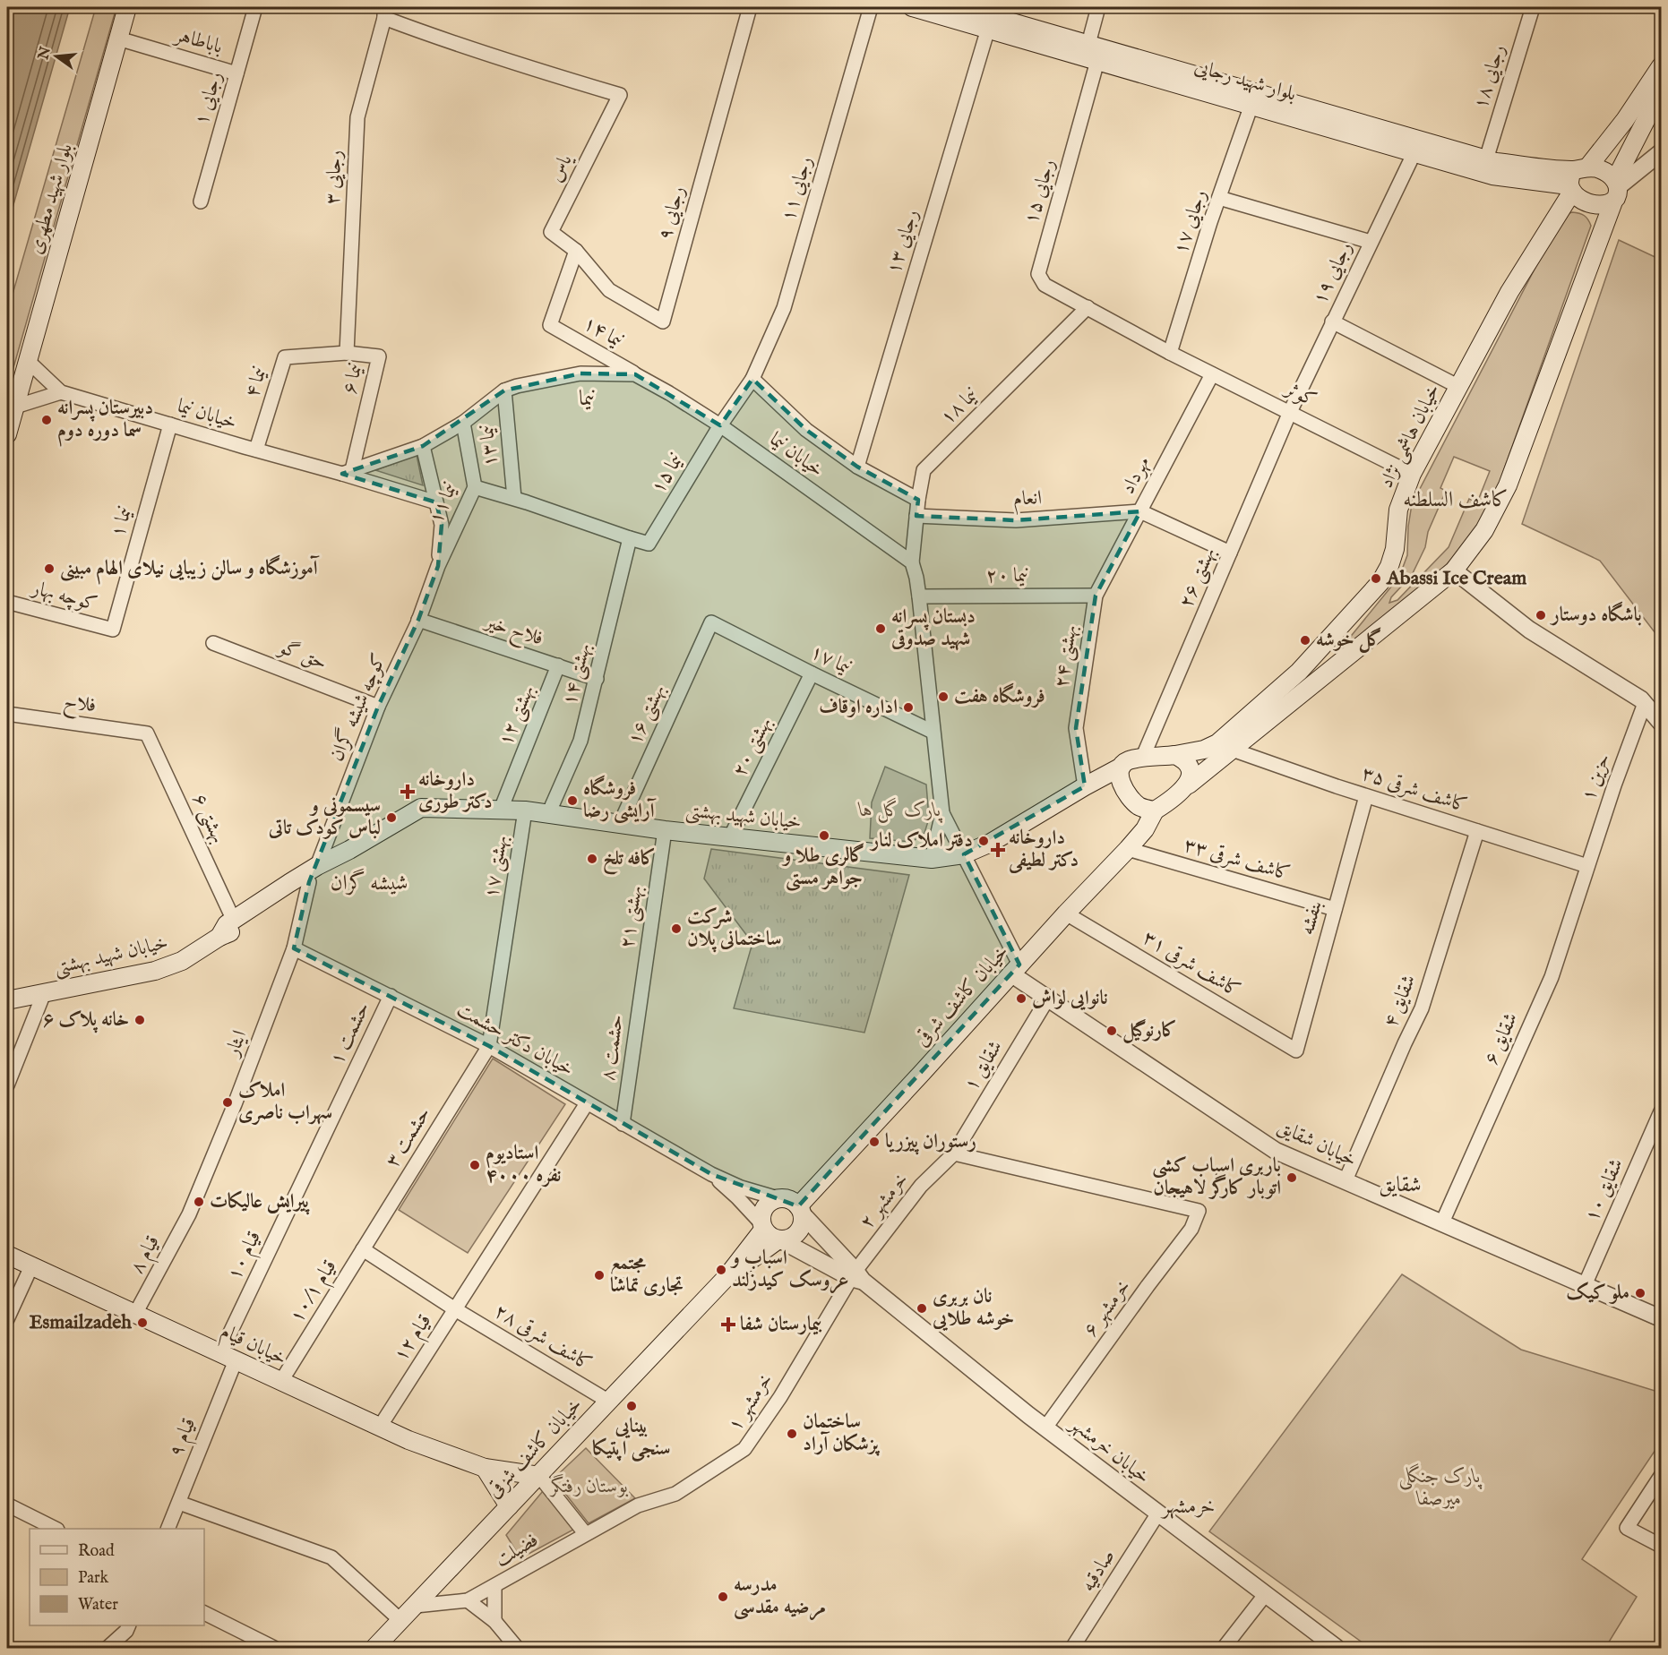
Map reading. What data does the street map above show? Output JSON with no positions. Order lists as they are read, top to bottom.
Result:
{
  "streets": {
    "main road": [
      "بلوار شهید رجایی",
      "بلوار شهید مطهری",
      "خیابان هاشمی نژاد",
      "خیابان شهید بهشتی",
      "خیابان کاشف شرقی",
      "خیابان قیام"
    ],
    "street": [
      "باباطاهر",
      "رجایی ۱۸",
      "رجایی ۱",
      "یاس",
      "رجایی ۳",
      "رجایی ۱۱",
      "رجایی ۱۵",
      "رجایی ۹",
      "رجایی ۱۷",
      "رجایی ۱۳",
      "رجایی ۱۹",
      "نیما ۱۴",
      "نیما ۶",
      "نیما ۴",
      "کوثر",
      "نیما ۱۸",
      "خیابان نیما",
      "نیما ۱۳",
      "نیما ۱۵",
      "مهرداد",
      "انعام",
      "نیما ۱۱",
      "نیما ۱",
      "نیما ۲۰",
      "بهشتی ۲۶",
      "کوچه بهار",
      "فلاح خیر",
      "حق گو",
      "بهشتی ۲۴",
      "نیما ۱۷",
      "بهشتی ۱۴",
      "فلاح",
      "کوچه شیشه گران",
      "بهشتی ۱۶",
      "بهشتی ۱۲",
      "بهشتی ۲۰",
      "حزین ۱",
      "کاشف شرقی ۳۵",
      "بهشتی ۶",
      "کاشف شرقی ۳۳",
      "بهشتی ۱۷",
      "بهشتی ۲۱",
      "بنفشه",
      "کاشف شرقی ۳۱",
      "شقایق ۴",
      "حشمت ۱",
      "شقایق ۶",
      "خیابان دکتر حشمت",
      "ایثار",
      "حشمت ۸",
      "شقایق ۱",
      "حشمت ۳",
      "خیابان شقایق",
      "شقایق ۱۰",
      "خرمشهر ۲",
      "قیام ۸",
      "قیام ۱۰",
      "قیام ۱۰/۱",
      "خرمشهر ۶",
      "قیام ۱۲",
      "کاشف شرقی ۲۸",
      "خرمشهر ۱",
      "قیام ۹",
      "خیابان خرمشهر",
      "فضیلت",
      "صادقیه"
    ]
  },
  "crossings": [
    ["باباطاهر", "رجایی ۱"],
    ["باباطاهر", "بلوار شهید مطهری"],
    ["رجایی ۱۸", "بلوار شهید رجایی"],
    ["بلوار شهید رجایی", "رجایی ۱۵"],
    ["بلوار شهید رجایی", "رجایی ۱۷"],
    ["بلوار شهید رجایی", "رجایی ۱۳"],
    ["بلوار شهید رجایی", "رجایی ۱۹"],
    ["بلوار شهید رجایی", "خیابان هاشمی نژاد"],
    ["یاس", "رجایی ۳"],
    ["یاس", "رجایی ۹"],
    ["یاس", "نیما ۱۴"],
    ["رجایی ۳", "نیما ۶"],
    ["رجایی ۱۱", "خیابان نیما"],
    ["رجایی ۱۱", "نیما ۱۵"],
    ["رجایی ۱۵", "رجایی ۱۷"],
    ["رجایی ۱۵", "کوثر"],
    ["رجایی ۱۵", "نیما ۱۸"],
    ["بلوار شهید مطهری", "خیابان نیما"],
    ["رجایی ۹", "نیما ۱۴"],
    ["رجایی ۱۷", "کوثر"],
    ["رجایی ۱۹", "کوثر"],
    ["رجایی ۱۹", "بهشتی ۲۶"],
    ["نیما ۱۴", "خیابان نیما"],
    ["نیما ۶", "نیما ۴"],
    ["نیما ۶", "خیابان نیما"],
    ["نیما ۴", "خیابان نیما"],
    ["کوثر", "خیابان هاشمی نژاد"],
    ["کوثر", "مهرداد"],
    ["کوثر", "بهشتی ۲۶"],
    ["نیما ۱۸", "خیابان نیما"],
    ["نیما ۱۸", "انعام"],
    ["خیابان نیما", "نیما ۱۳"],
    ["خیابان نیما", "نیما ۱۵"],
    ["خیابان نیما", "نیما ۱۱"],
    ["خیابان نیما", "نیما ۱"],
    ["خیابان هاشمی نژاد", "بهشتی ۲۶"],
    ["خیابان هاشمی نژاد", "کاشف شرقی ۳۵"],
    ["خیابان هاشمی نژاد", "خیابان شهید بهشتی"],
    ["خیابان هاشمی نژاد", "خیابان کاشف شرقی"],
    ["نیما ۱۵", "بهشتی ۱۴"],
    ["مهرداد", "انعام"],
    ["مهرداد", "نیما ۲۰"],
    ["مهرداد", "بهشتی ۲۴"],
    ["نیما ۱۱", "کوچه شیشه گران"],
    ["نیما ۱", "کوچه بهار"],
    ["نیما ۲۰", "بهشتی ۲۴"],
    ["بهشتی ۲۶", "خیابان شهید بهشتی"],
    ["بهشتی ۲۶", "خیابان کاشف شرقی"],
    ["فلاح خیر", "بهشتی ۱۴"],
    ["فلاح خیر", "کوچه شیشه گران"],
    ["فلاح خیر", "بهشتی ۱۲"],
    ["حق گو", "کوچه شیشه گران"],
    ["بهشتی ۲۴", "خیابان شهید بهشتی"],
    ["نیما ۱۷", "بهشتی ۱۶"],
    ["نیما ۱۷", "بهشتی ۲۰"],
    ["بهشتی ۱۴", "خیابان شهید بهشتی"],
    ["فلاح", "بهشتی ۶"],
    ["کوچه شیشه گران", "خیابان شهید بهشتی"],
    ["بهشتی ۱۶", "خیابان شهید بهشتی"],
    ["بهشتی ۱۲", "خیابان شهید بهشتی"],
    ["بهشتی ۲۰", "خیابان شهید بهشتی"],
    ["حزین ۱", "کاشف شرقی ۳۵"],
    ["حزین ۱", "شقایق ۶"],
    ["کاشف شرقی ۳۵", "بنفشه"],
    ["کاشف شرقی ۳۵", "شقایق ۴"],
    ["کاشف شرقی ۳۵", "شقایق ۶"],
    ["خیابان شهید بهشتی", "بهشتی ۶"],
    ["خیابان شهید بهشتی", "بهشتی ۱۷"],
    ["خیابان شهید بهشتی", "بهشتی ۲۱"],
    ["خیابان شهید بهشتی", "خیابان کاشف شرقی"],
    ["خیابان شهید بهشتی", "ایثار"],
    ["کاشف شرقی ۳۳", "بنفشه"],
    ["کاشف شرقی ۳۳", "خیابان کاشف شرقی"],
    ["بهشتی ۱۷", "خیابان دکتر حشمت"],
    ["بهشتی ۱۷", "حشمت ۳"],
    ["بهشتی ۲۱", "حشمت ۸"],
    ["بنفشه", "کاشف شرقی ۳۱"],
    ["کاشف شرقی ۳۱", "خیابان کاشف شرقی"],
    ["خیابان کاشف شرقی", "خیابان شقایق"],
    ["خیابان کاشف شرقی", "کاشف شرقی ۲۸"],
    ["خیابان کاشف شرقی", "خیابان قیام"],
    ["خیابان کاشف شرقی", "فضیلت"],
    ["شقایق ۴", "خیابان شقایق"],
    ["حشمت ۱", "خیابان دکتر حشمت"],
    ["حشمت ۱", "قیام ۱۰"],
    ["شقایق ۶", "خیابان شقایق"],
    ["خیابان دکتر حشمت", "ایثار"],
    ["خیابان دکتر حشمت", "حشمت ۸"],
    ["خیابان دکتر حشمت", "حشمت ۳"],
    ["خیابان دکتر حشمت", "قیام ۱۲"],
    ["ایثار", "قیام ۸"],
    ["شقایق ۱", "خیابان شقایق"],
    ["شقایق ۱", "خرمشهر ۲"],
    ["شقایق ۱", "خرمشهر ۶"],
    ["حشمت ۳", "قیام ۱۰/۱"],
    ["حشمت ۳", "کاشف شرقی ۲۸"],
    ["خیابان شقایق", "شقایق ۱۰"],
    ["خرمشهر ۲", "خرمشهر ۶"],
    ["خرمشهر ۲", "خرمشهر ۱"],
    ["خرمشهر ۲", "خیابان خرمشهر"],
    ["قیام ۸", "خیابان قیام"],
    ["قیام ۱۰", "خیابان قیام"],
    ["قیام ۱۰", "قیام ۹"],
    ["قیام ۱۰/۱", "کاشف شرقی ۲۸"],
    ["قیام ۱۰/۱", "خیابان قیام"],
    ["خرمشهر ۶", "خیابان خرمشهر"],
    ["قیام ۱۲", "کاشف شرقی ۲۸"],
    ["قیام ۱۲", "خیابان قیام"],
    ["خیابان قیام", "قیام ۹"],
    ["خرمشهر ۱", "خیابان خرمشهر"],
    ["خرمشهر ۱", "فضیلت"],
    ["خیابان خرمشهر", "صادقیه"]
  ],
  "districts": [
    "نیما",
    "کاشف السلطنه",
    "شیشه گران",
    "شقایق",
    "خرمشهر"
  ],
  "parks": ["پارک گل ها", "پارک جنگلی میرصفا", "بوستان رفتگر"],
  "places": {
    "other": [
      "دبیرستان پسرانه سما دوره دوم",
      "آموزشگاه و سالن زیبایی نیلای الهام مبینی",
      "Abassi Ice Cream",
      "باشگاه دوستار",
      "دبستان پسرانه شهید صدوقی",
      "گل خوشه",
      "فروشگاه هفت",
      "اداره اوقاف",
      "فروشگاه آرایشی رضا",
      "سیسمونی و لباس کودک تاتی",
      "گالری طلا و جواهر مستی",
      "دفتر املاک لنار",
      "کافه تلخ",
      "شرکت ساختمانی پلان",
      "نانوایی لواش",
      "خانه پلاک ۶",
      "کارنوگیل",
      "املاک سهراب ناصری",
      "رستوران پیزریا",
      "استادیوم ۴۰۰۰ نفره",
      "باربری اسباب کشی اتوبار کارگر لاهیجان",
      "پیرایش عالیکات",
      "اسباب و عروسک کیدزلند",
      "مجتمع تجاری تماشا",
      "ملو کیک",
      "نان بربری خوشه طلایی",
      "Esmailzadeh",
      "بینایی سنجی اپتیکا",
      "ساختمان پزشکان آراد",
      "مدرسه مرضیه مقدسی"
    ],
    "health": ["داروخانه دکتر طوری", "داروخانه دکتر لطیفی", "بیمارستان شفا"]
  },
  "legend": ["Road", "Park", "Water"],
  "north": "left"
}
